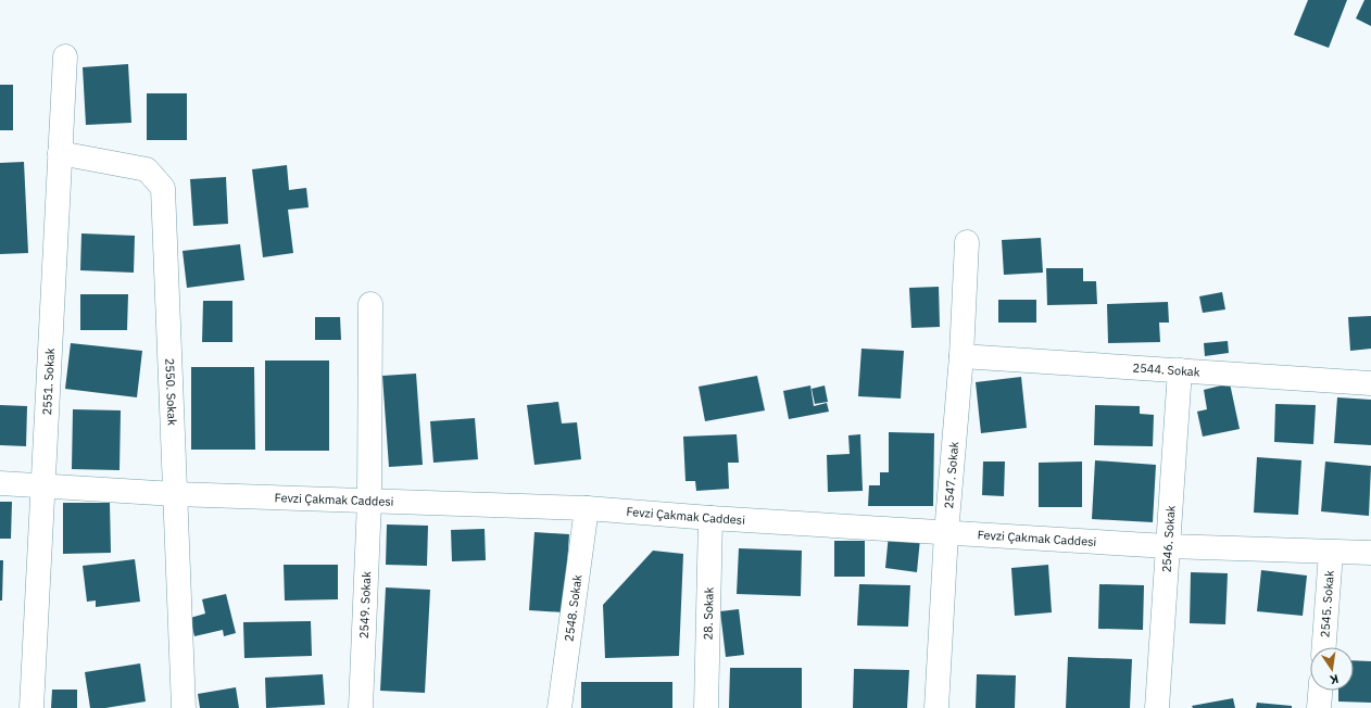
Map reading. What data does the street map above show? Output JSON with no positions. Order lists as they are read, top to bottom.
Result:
{
  "streets": {
    "street": [
      "2544. Sokak",
      "2551. Sokak",
      "2550. Sokak",
      "2547. Sokak",
      "Fevzi Çakmak Caddesi",
      "2546. Sokak",
      "2549. Sokak",
      "2545. Sokak",
      "2548. Sokak",
      "28. Sokak"
    ]
  },
  "crossings": [
    ["2544. Sokak", "2547. Sokak"],
    ["2544. Sokak", "2546. Sokak"],
    ["2551. Sokak", "2550. Sokak"],
    ["2551. Sokak", "Fevzi Çakmak Caddesi"],
    ["2550. Sokak", "Fevzi Çakmak Caddesi"],
    ["2547. Sokak", "Fevzi Çakmak Caddesi"],
    ["Fevzi Çakmak Caddesi", "2546. Sokak"],
    ["Fevzi Çakmak Caddesi", "2549. Sokak"],
    ["Fevzi Çakmak Caddesi", "2545. Sokak"],
    ["Fevzi Çakmak Caddesi", "2548. Sokak"],
    ["Fevzi Çakmak Caddesi", "28. Sokak"]
  ],
  "north": "bottom"
}
